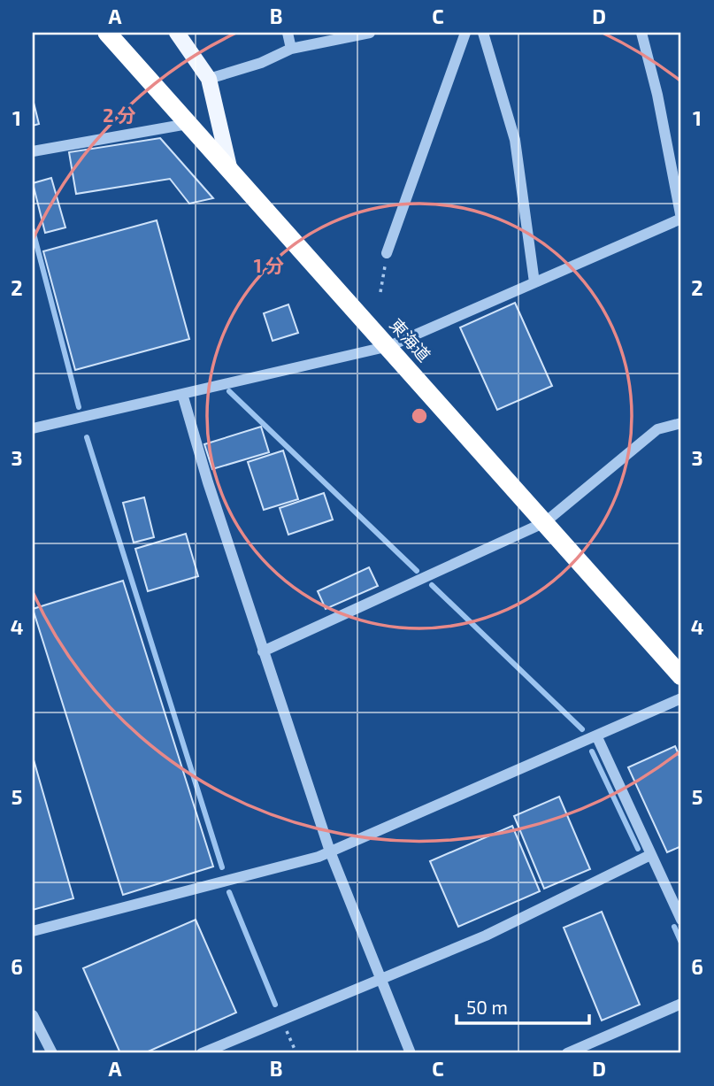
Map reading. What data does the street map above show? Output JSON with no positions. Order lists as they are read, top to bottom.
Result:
{
  "streets": {
    "highway": ["東海道"]
  },
  "scale_bar": "50 m",
  "grid": {
    "columns": [
      "A",
      "B",
      "C",
      "D"
    ],
    "rows": [
      "1",
      "2",
      "3",
      "4",
      "5",
      "6"
    ]
  },
  "rings": ["2 分", "1 分"]
}
